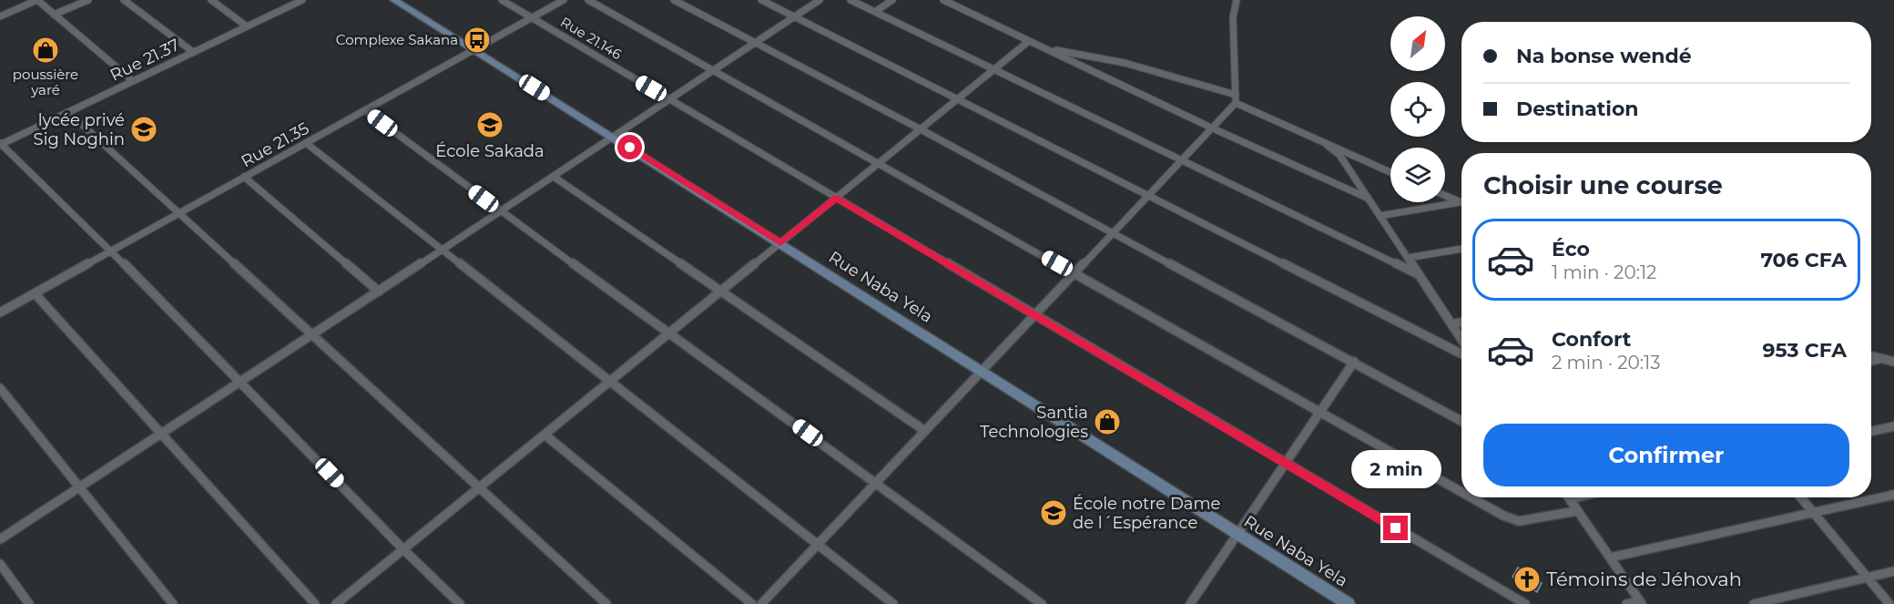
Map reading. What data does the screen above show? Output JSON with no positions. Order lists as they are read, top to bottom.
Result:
{
  "streets": {
    "street": [
      "Rue 21.146",
      "Rue 21.37",
      "Rue 21.35",
      "Rue Naba Yela"
    ]
  },
  "crossings": [
    ["Rue 21.146", "Rue 21.35"],
    ["Rue 21.35", "Rue Naba Yela"]
  ],
  "places": {
    "bus stop": ["Complexe Sakana"],
    "shop": ["poussière yaré", "Santia Technologies"],
    "school or university": ["École Sakada", "lycée privé Sig Noghin", "École notre Dame de l´Espérance"],
    "church": ["Témoins de Jéhovah"]
  },
  "north": "top right",
  "page": {
    "banner": ["Na bonse wendé", "Destination"],
    "heading": "Choisir une course",
    "list": [
      {
        "name": "Éco",
        "note": "1 min · 20:12",
        "value": "706 CFA"
      },
      {
        "name": "Confort",
        "note": "2 min · 20:13",
        "value": "953 CFA"
      }
    ],
    "buttons": "Confirmer",
    "bubble": "2 min"
  }
}
